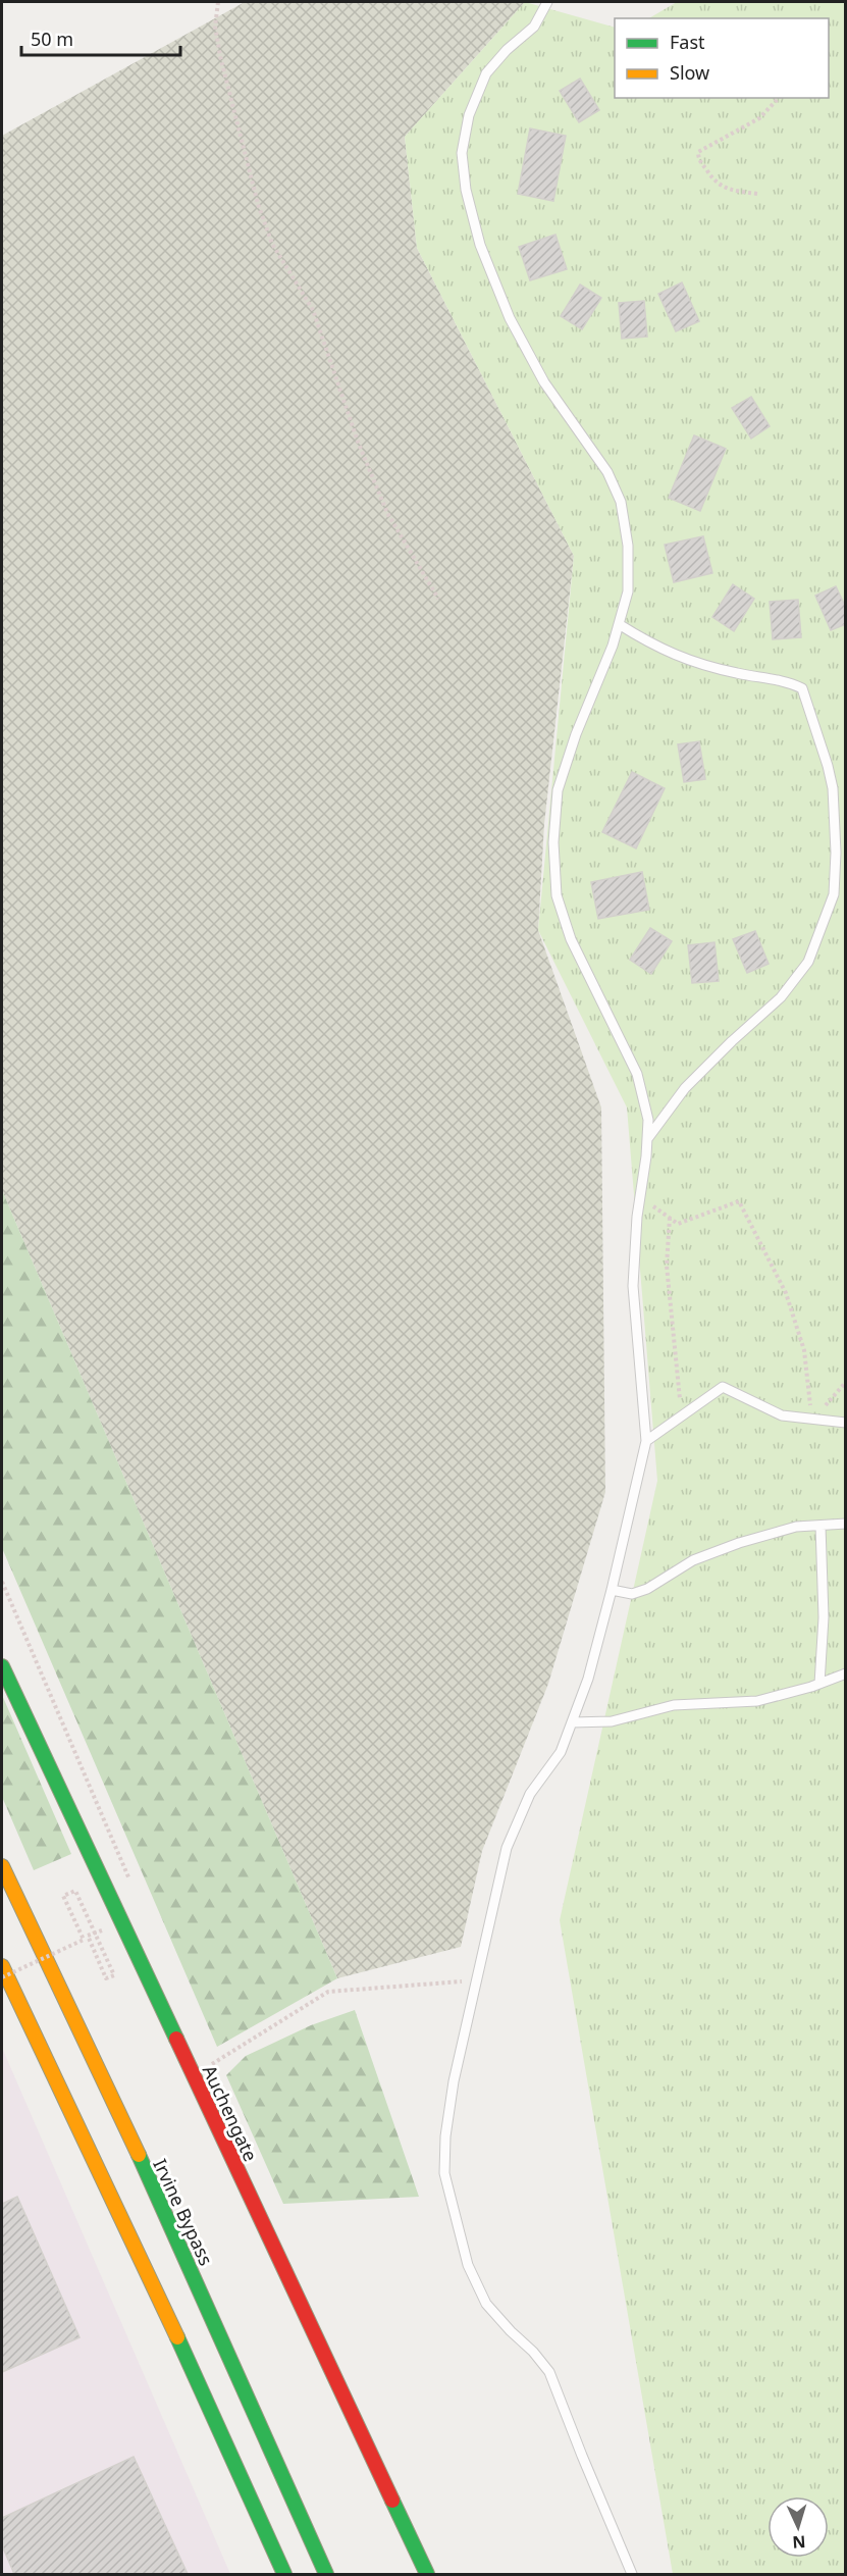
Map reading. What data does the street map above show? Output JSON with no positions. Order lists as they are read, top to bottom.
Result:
{
  "streets": {
    "main road": ["Auchengate", "Irvine Bypass"]
  },
  "legend": ["Fast", "Slow"],
  "scale_bar": "50 m",
  "north": "bottom"
}
